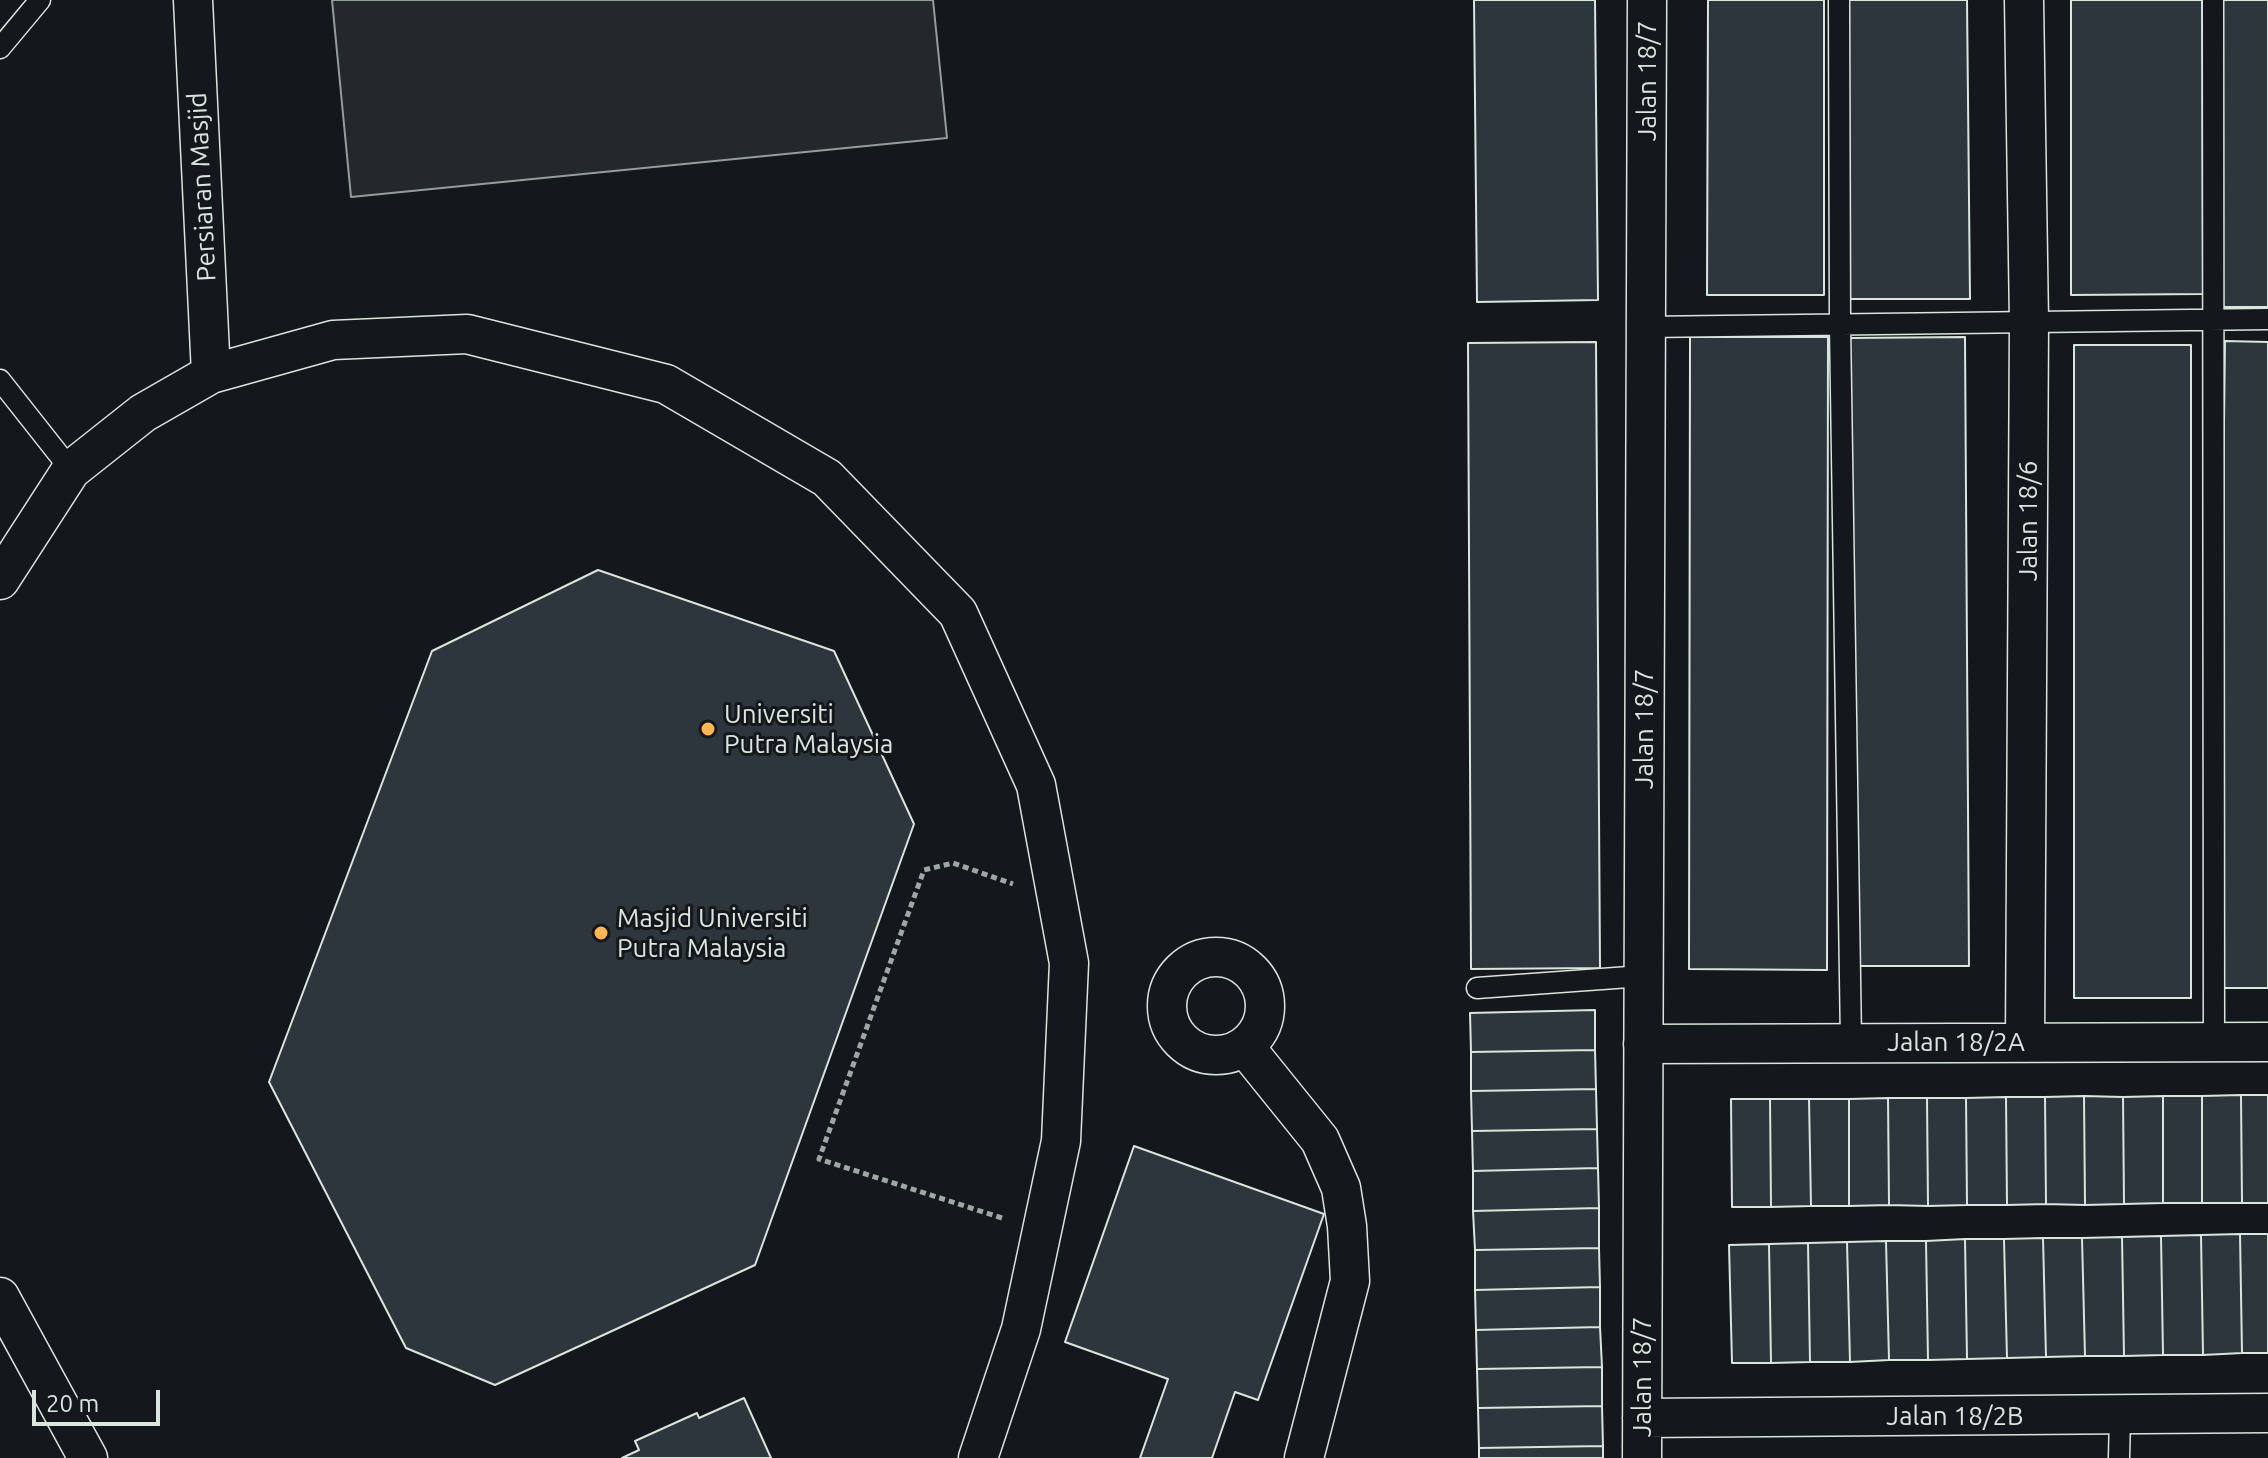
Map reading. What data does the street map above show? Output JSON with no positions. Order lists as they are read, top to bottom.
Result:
{
  "streets": {
    "street": [
      "Jalan 18/7",
      "Persiaran Masjid",
      "Jalan 18/6",
      "Jalan 18/2A",
      "Jalan 18/2B"
    ]
  },
  "crossings": [
    ["Jalan 18/7", "Jalan 18/2A"],
    ["Jalan 18/7", "Jalan 18/2B"],
    ["Jalan 18/6", "Jalan 18/2A"]
  ],
  "places": ["Universiti Putra Malaysia", "Masjid Universiti Putra Malaysia"],
  "scale_bar": "20 m"
}
